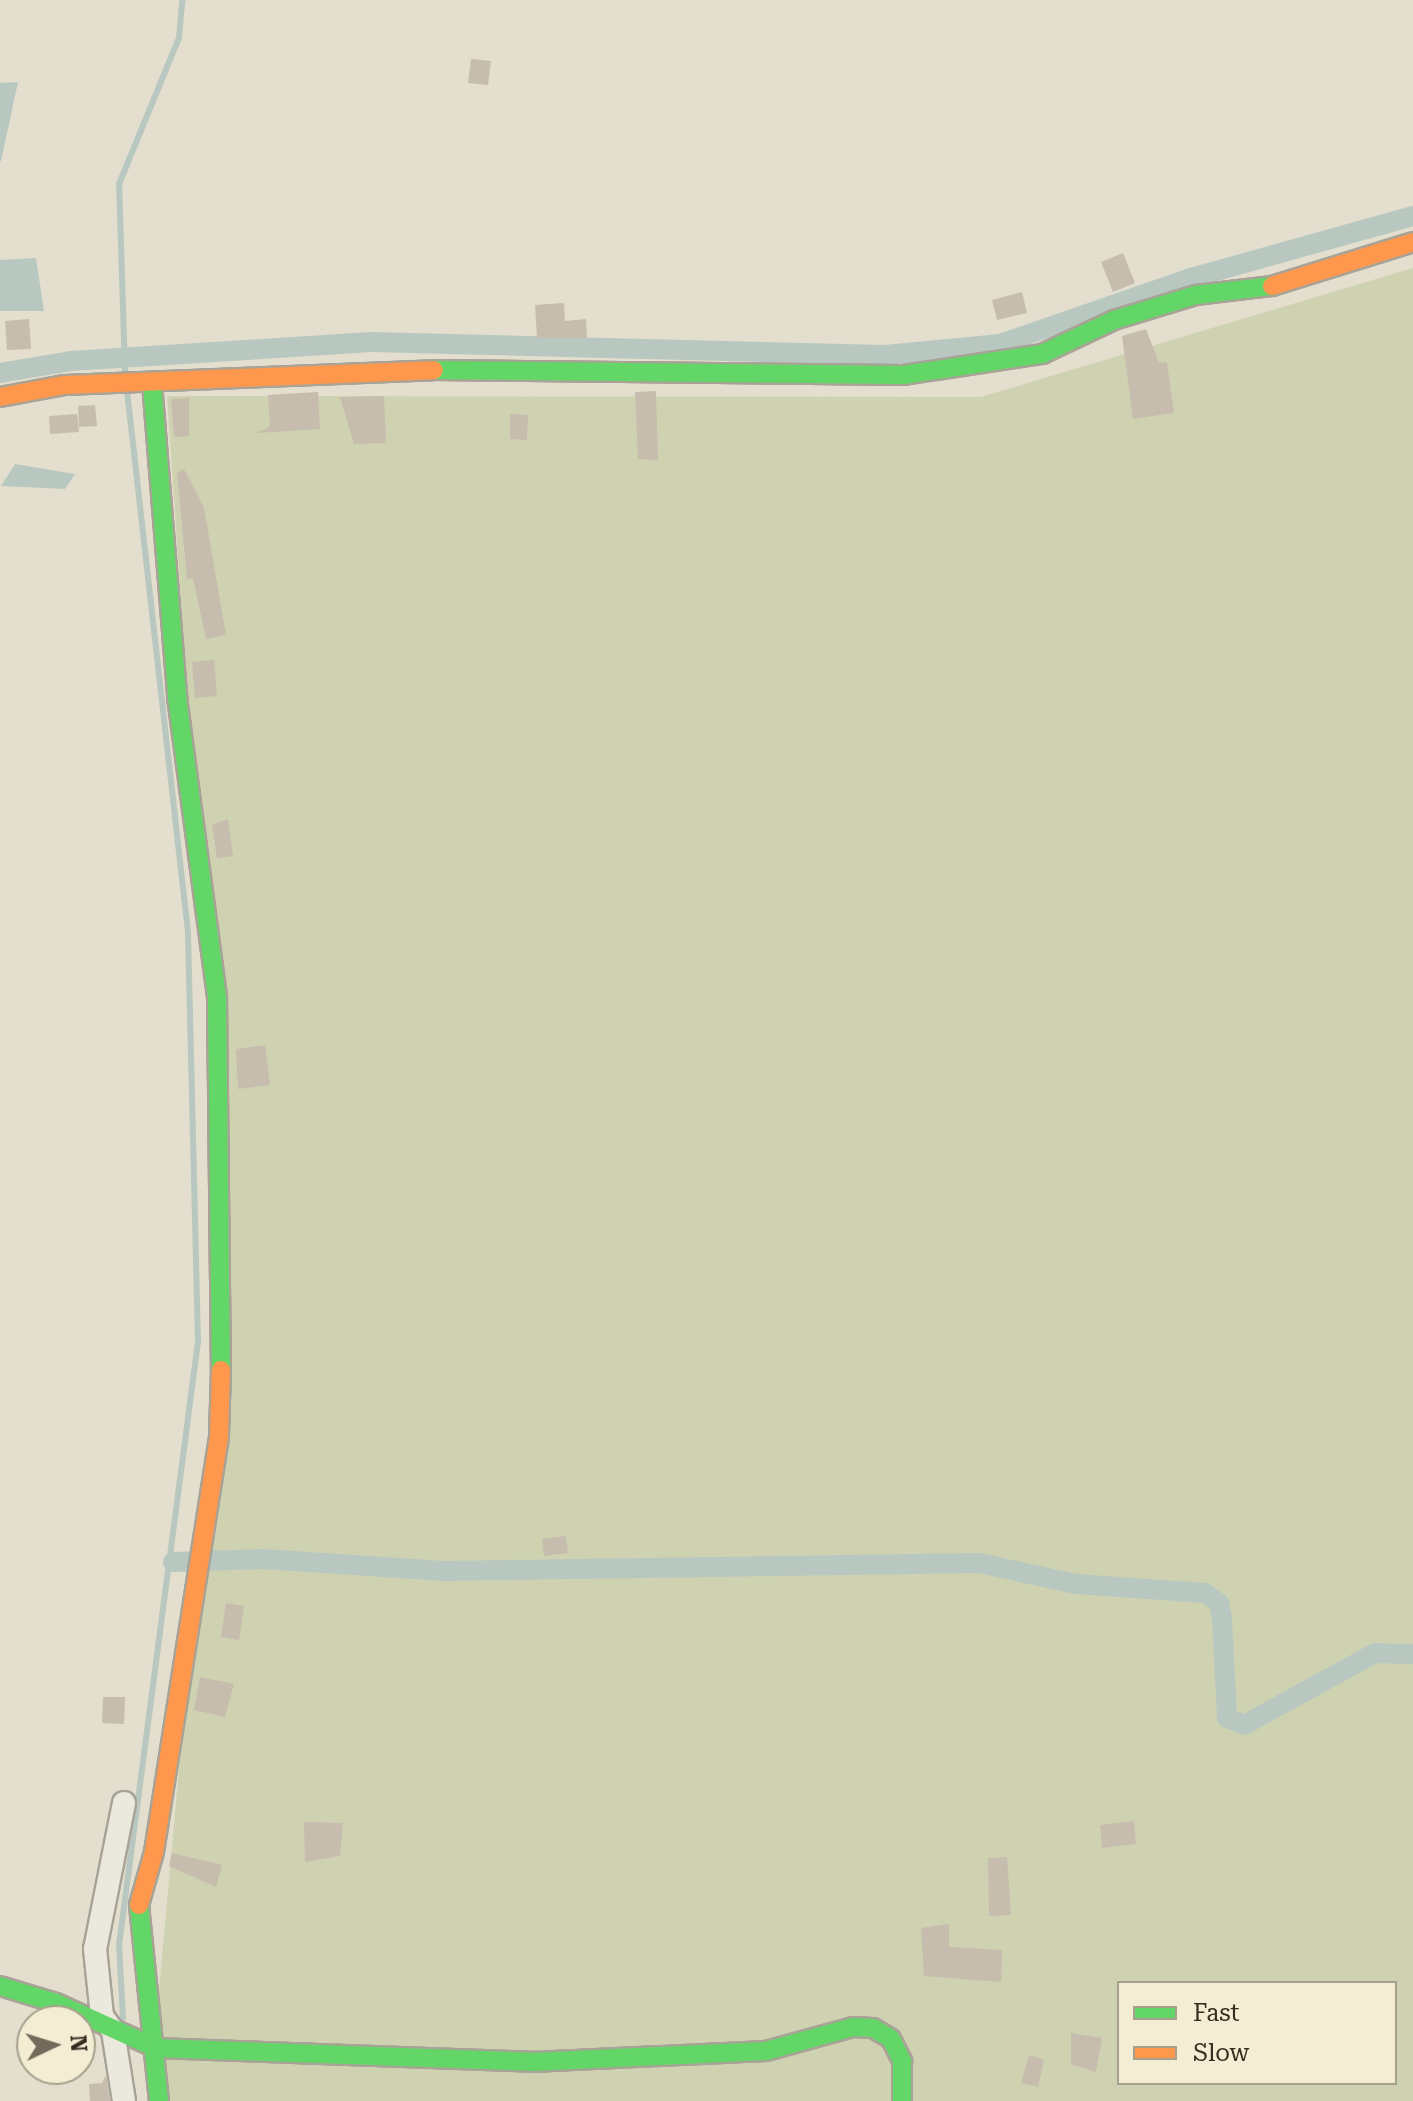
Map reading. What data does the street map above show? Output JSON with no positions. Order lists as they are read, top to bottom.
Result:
{
  "legend": ["Fast", "Slow"],
  "north": "right"
}
